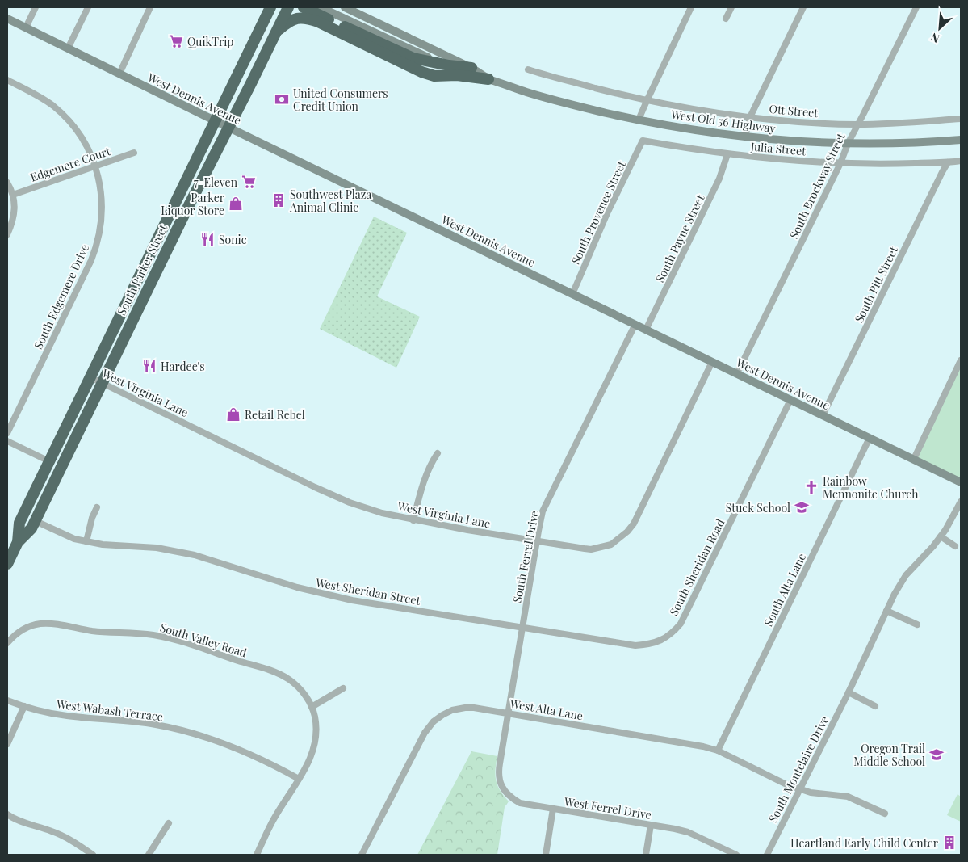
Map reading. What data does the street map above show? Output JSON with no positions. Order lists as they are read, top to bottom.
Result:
{
  "streets": {
    "highway": ["South Parker Street"],
    "street": [
      "West Dennis Avenue",
      "Ott Street",
      "West Old 56 Highway",
      "Julia Street",
      "Edgemere Court",
      "South Brockway Street",
      "South Provence Street",
      "South Payne Street",
      "South Pitt Street",
      "South Edgemere Drive",
      "West Virginia Lane",
      "South Ferrel Drive",
      "South Sheridan Road",
      "South Alta Lane",
      "West Sheridan Street",
      "South Valley Road",
      "West Alta Lane",
      "West Wabash Terrace",
      "South Montclaire Drive",
      "West Ferrel Drive"
    ]
  },
  "crossings": [
    ["West Dennis Avenue", "South Brockway Street"],
    ["West Dennis Avenue", "South Provence Street"],
    ["West Dennis Avenue", "South Payne Street"],
    ["West Dennis Avenue", "South Parker Street"],
    ["West Dennis Avenue", "South Pitt Street"],
    ["West Dennis Avenue", "West Virginia Lane"],
    ["West Dennis Avenue", "South Ferrel Drive"],
    ["West Dennis Avenue", "South Sheridan Road"],
    ["West Dennis Avenue", "South Alta Lane"],
    ["Ott Street", "South Brockway Street"],
    ["West Old 56 Highway", "South Brockway Street"],
    ["Julia Street", "South Brockway Street"],
    ["Julia Street", "South Provence Street"],
    ["Julia Street", "South Payne Street"],
    ["Julia Street", "South Pitt Street"],
    ["Edgemere Court", "South Edgemere Drive"],
    ["South Parker Street", "West Virginia Lane"],
    ["South Parker Street", "West Sheridan Street"],
    ["West Virginia Lane", "South Ferrel Drive"],
    ["South Ferrel Drive", "West Sheridan Street"],
    ["South Ferrel Drive", "West Alta Lane"],
    ["South Ferrel Drive", "West Ferrel Drive"],
    ["South Sheridan Road", "West Sheridan Street"],
    ["South Alta Lane", "West Alta Lane"],
    ["South Valley Road", "West Wabash Terrace"]
  ],
  "places": {
    "supermarket": ["QuikTrip", "7-Eleven"],
    "bank": ["United Consumers Credit Union"],
    "building": ["Southwest Plaza Animal Clinic", "Heartland Early Child Center"],
    "shop": ["Parker Liquor Store", "Retail Rebel"],
    "restaurant": ["Sonic", "Hardee's"],
    "church": ["Rainbow Mennonite Church"],
    "school or university": ["Stuck School", "Oregon Trail Middle School"]
  },
  "north": "bottom left"
}
